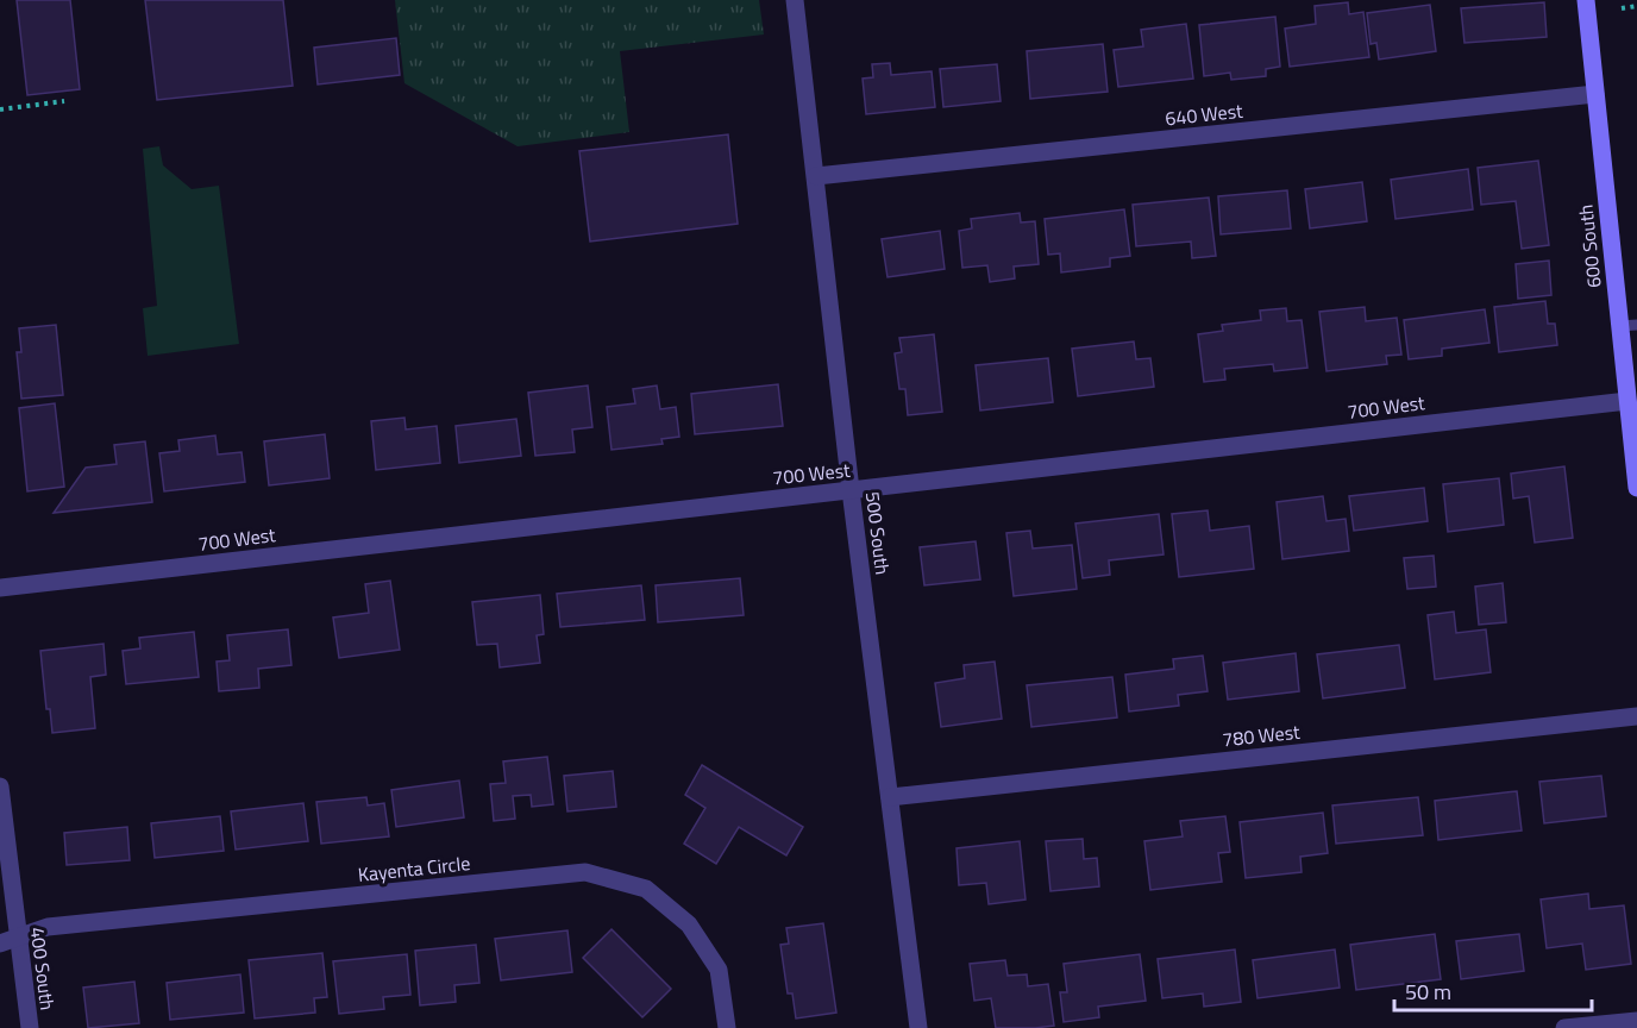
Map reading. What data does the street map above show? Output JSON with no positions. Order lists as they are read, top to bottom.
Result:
{
  "streets": {
    "main road": ["600 South"],
    "street": [
      "640 West",
      "700 West",
      "500 South",
      "780 West",
      "Kayenta Circle",
      "400 South"
    ]
  },
  "crossings": [
    ["640 West", "600 South"],
    ["640 West", "500 South"],
    ["600 South", "700 West"],
    ["700 West", "500 South"],
    ["500 South", "780 West"],
    ["Kayenta Circle", "400 South"]
  ],
  "scale_bar": "50 m"
}
